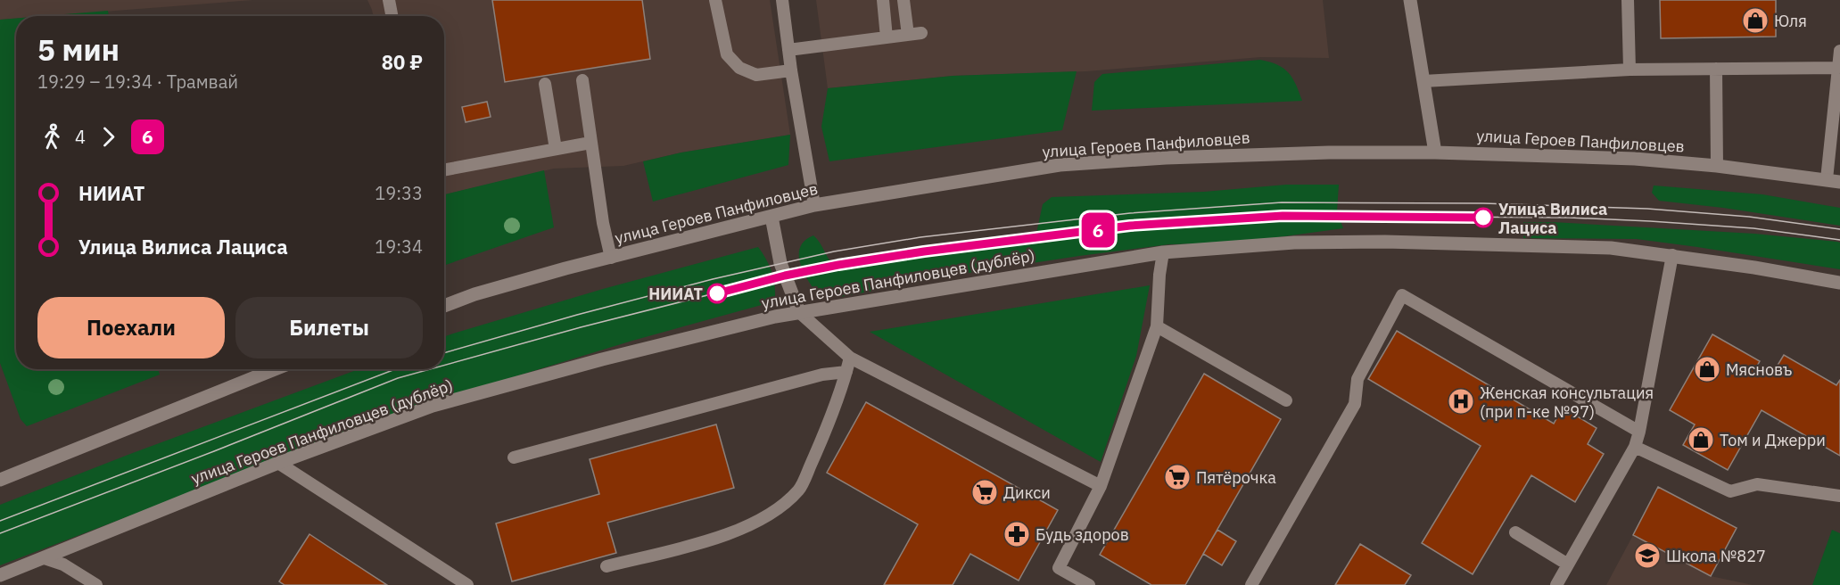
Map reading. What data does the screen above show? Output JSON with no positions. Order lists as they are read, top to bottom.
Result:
{
  "streets": {
    "street": ["улица Героев Панфиловцев", "улица Героев Панфиловцев (дублёр)"]
  },
  "places": {
    "shop": ["Юля", "Мясновъ", "Том и Джерри"],
    "other": ["Улица Вилиса Лациса", "НИИАТ"],
    "hospital": ["Женская консультация (при п-ке №97)"],
    "supermarket": ["Пятёрочка", "Дикси"],
    "pharmacy": ["Будь здоров"],
    "school or university": ["Школа №827"]
  },
  "lines": ["tram line 6"],
  "page": {
    "on_map": "6",
    "heading": ["5 мин", "19:29 – 19:34 · Трамвай", "80 ₽"],
    "legs": ["4", "6"],
    "list": [
      {
        "name": "НИИАТ",
        "value": "19:33"
      },
      {
        "name": "Улица Вилиса Лациса",
        "value": "19:34"
      }
    ],
    "buttons": ["Поехали", "Билеты"]
  }
}
